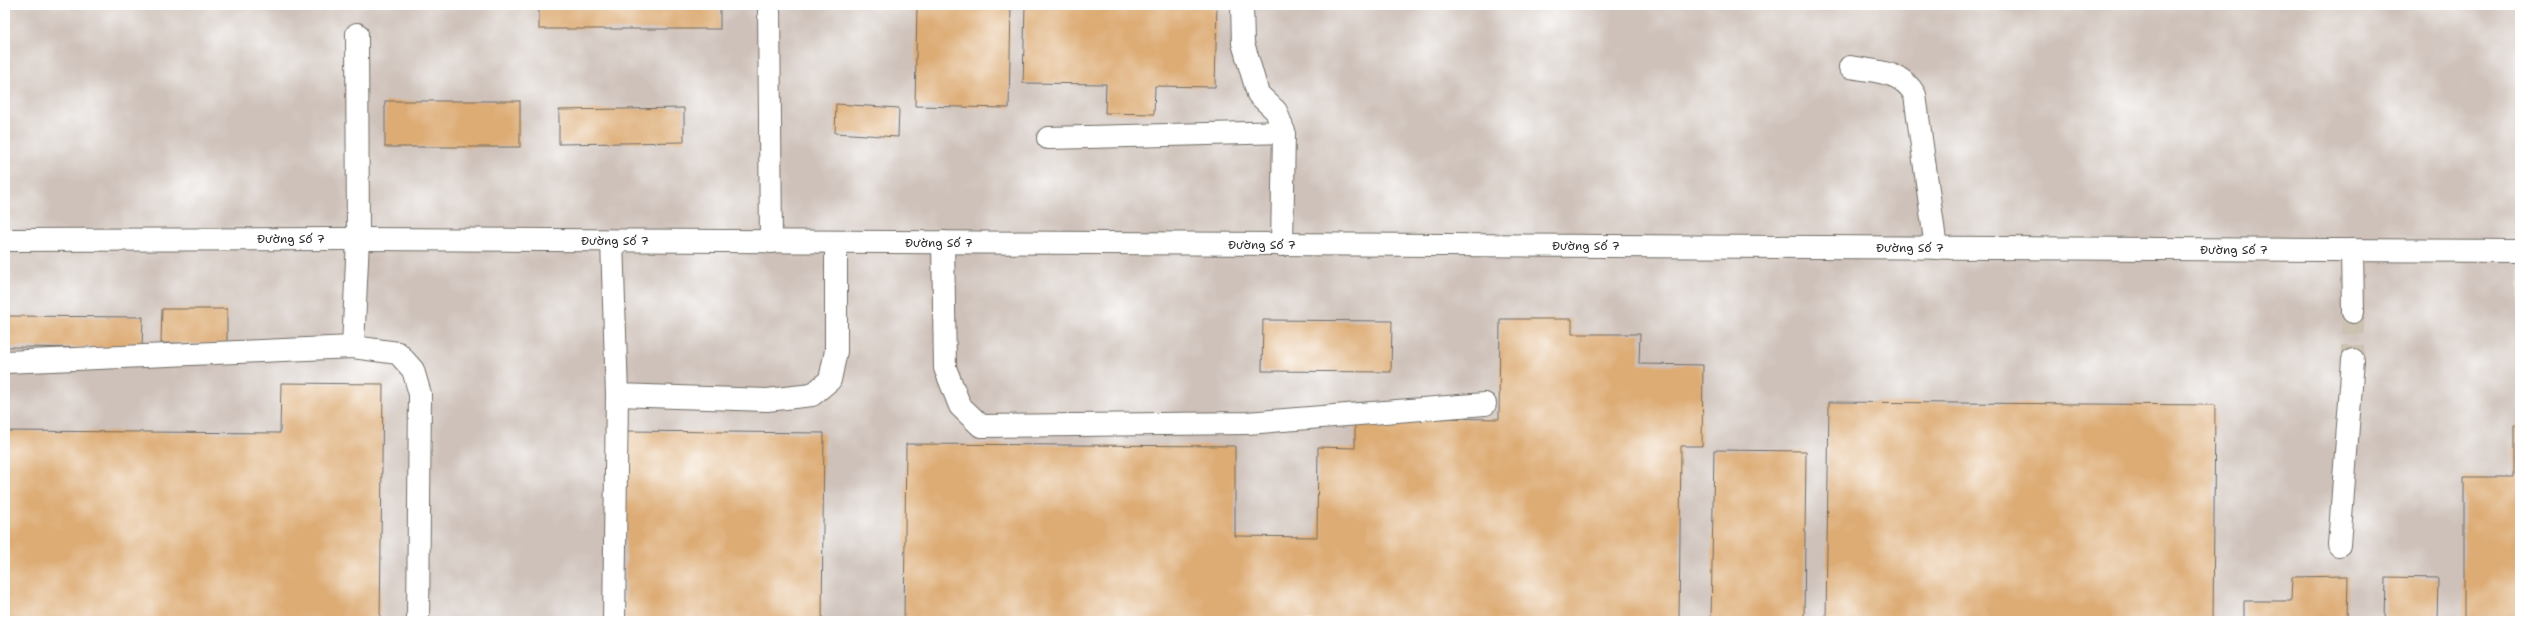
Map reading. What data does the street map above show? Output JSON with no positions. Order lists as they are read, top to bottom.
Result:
{
  "streets": {
    "street": ["Đường Số 7"]
  }
}
